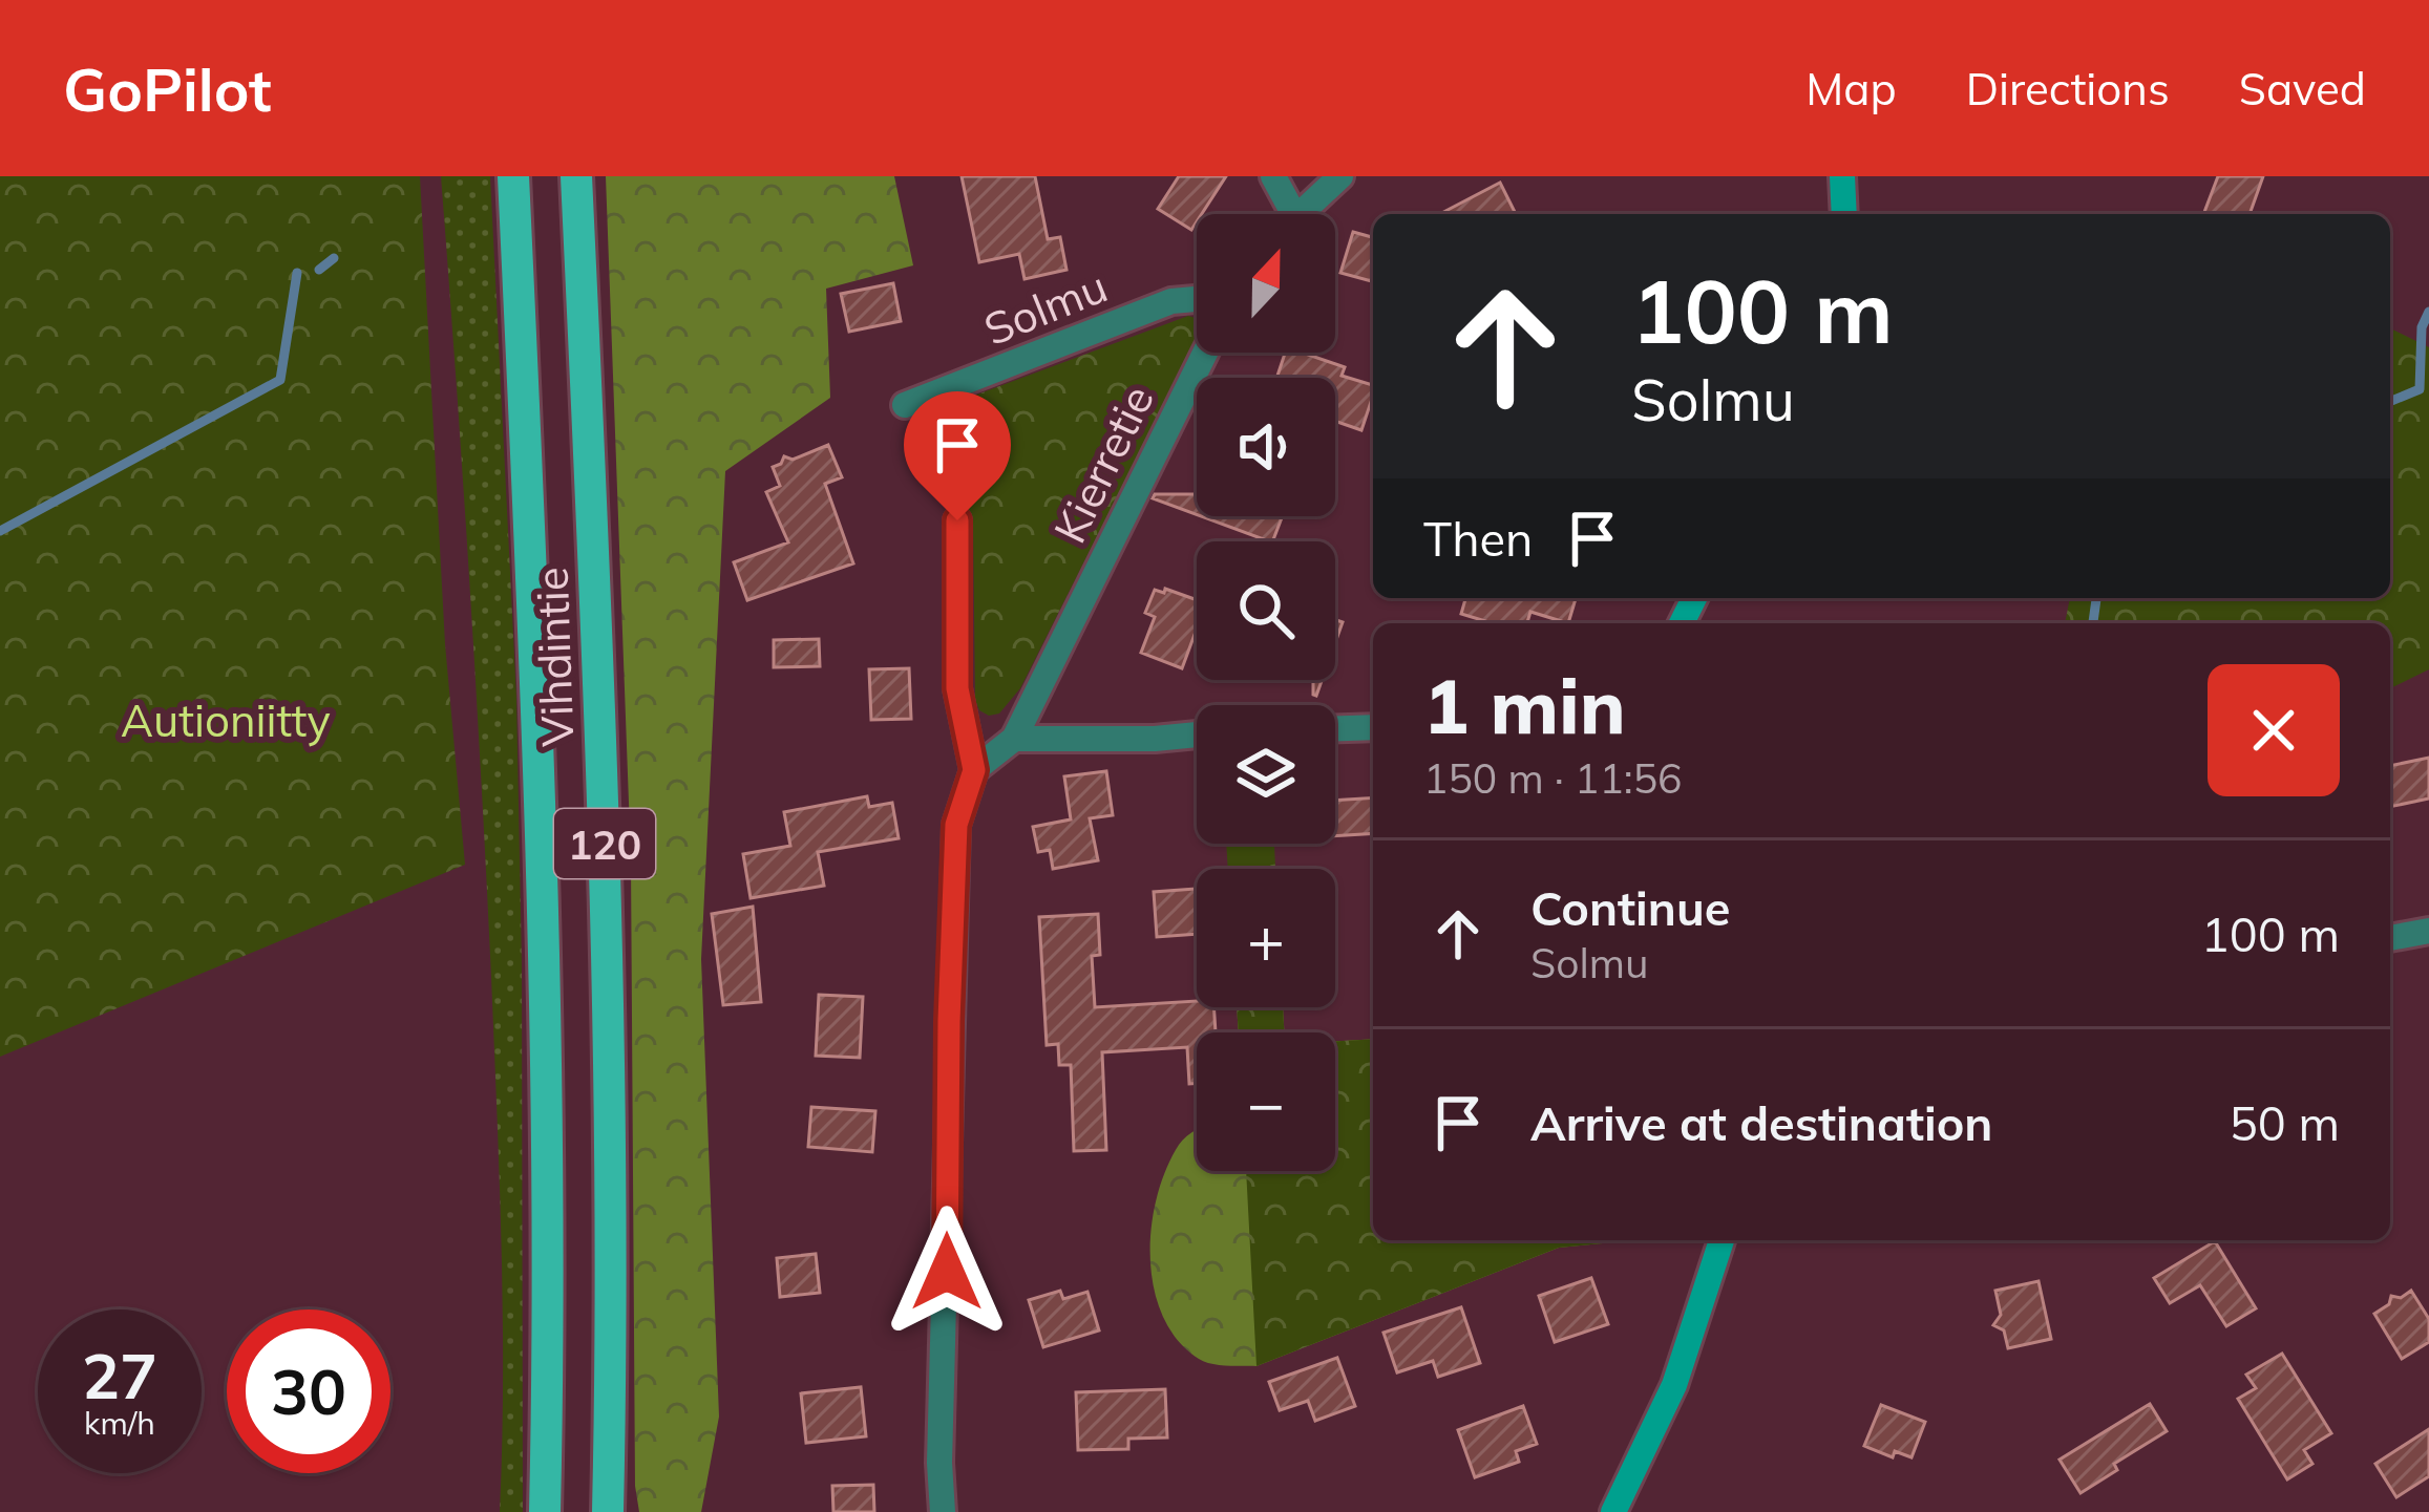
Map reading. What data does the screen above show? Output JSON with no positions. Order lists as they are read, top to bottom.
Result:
{
  "streets": {
    "main road": ["Vihdintie", "120"],
    "street": ["Solmu", "Kierretie"]
  },
  "parks": ["Autioniitty"],
  "north": "top",
  "page": {
    "header": "GoPilot",
    "nav": ["Map", "Directions", "Saved"],
    "map_buttons": ["+", "−"],
    "turn": ["100 m", "Solmu"],
    "then": "Then",
    "heading": ["1 min", "150 m · 11:56"],
    "list": [
      {
        "name": "Continue",
        "note": "Solmu",
        "value": "100 m"
      },
      {
        "name": "Arrive at destination",
        "value": "50 m"
      }
    ],
    "speed": "27 km/h",
    "limit": "30"
  }
}
